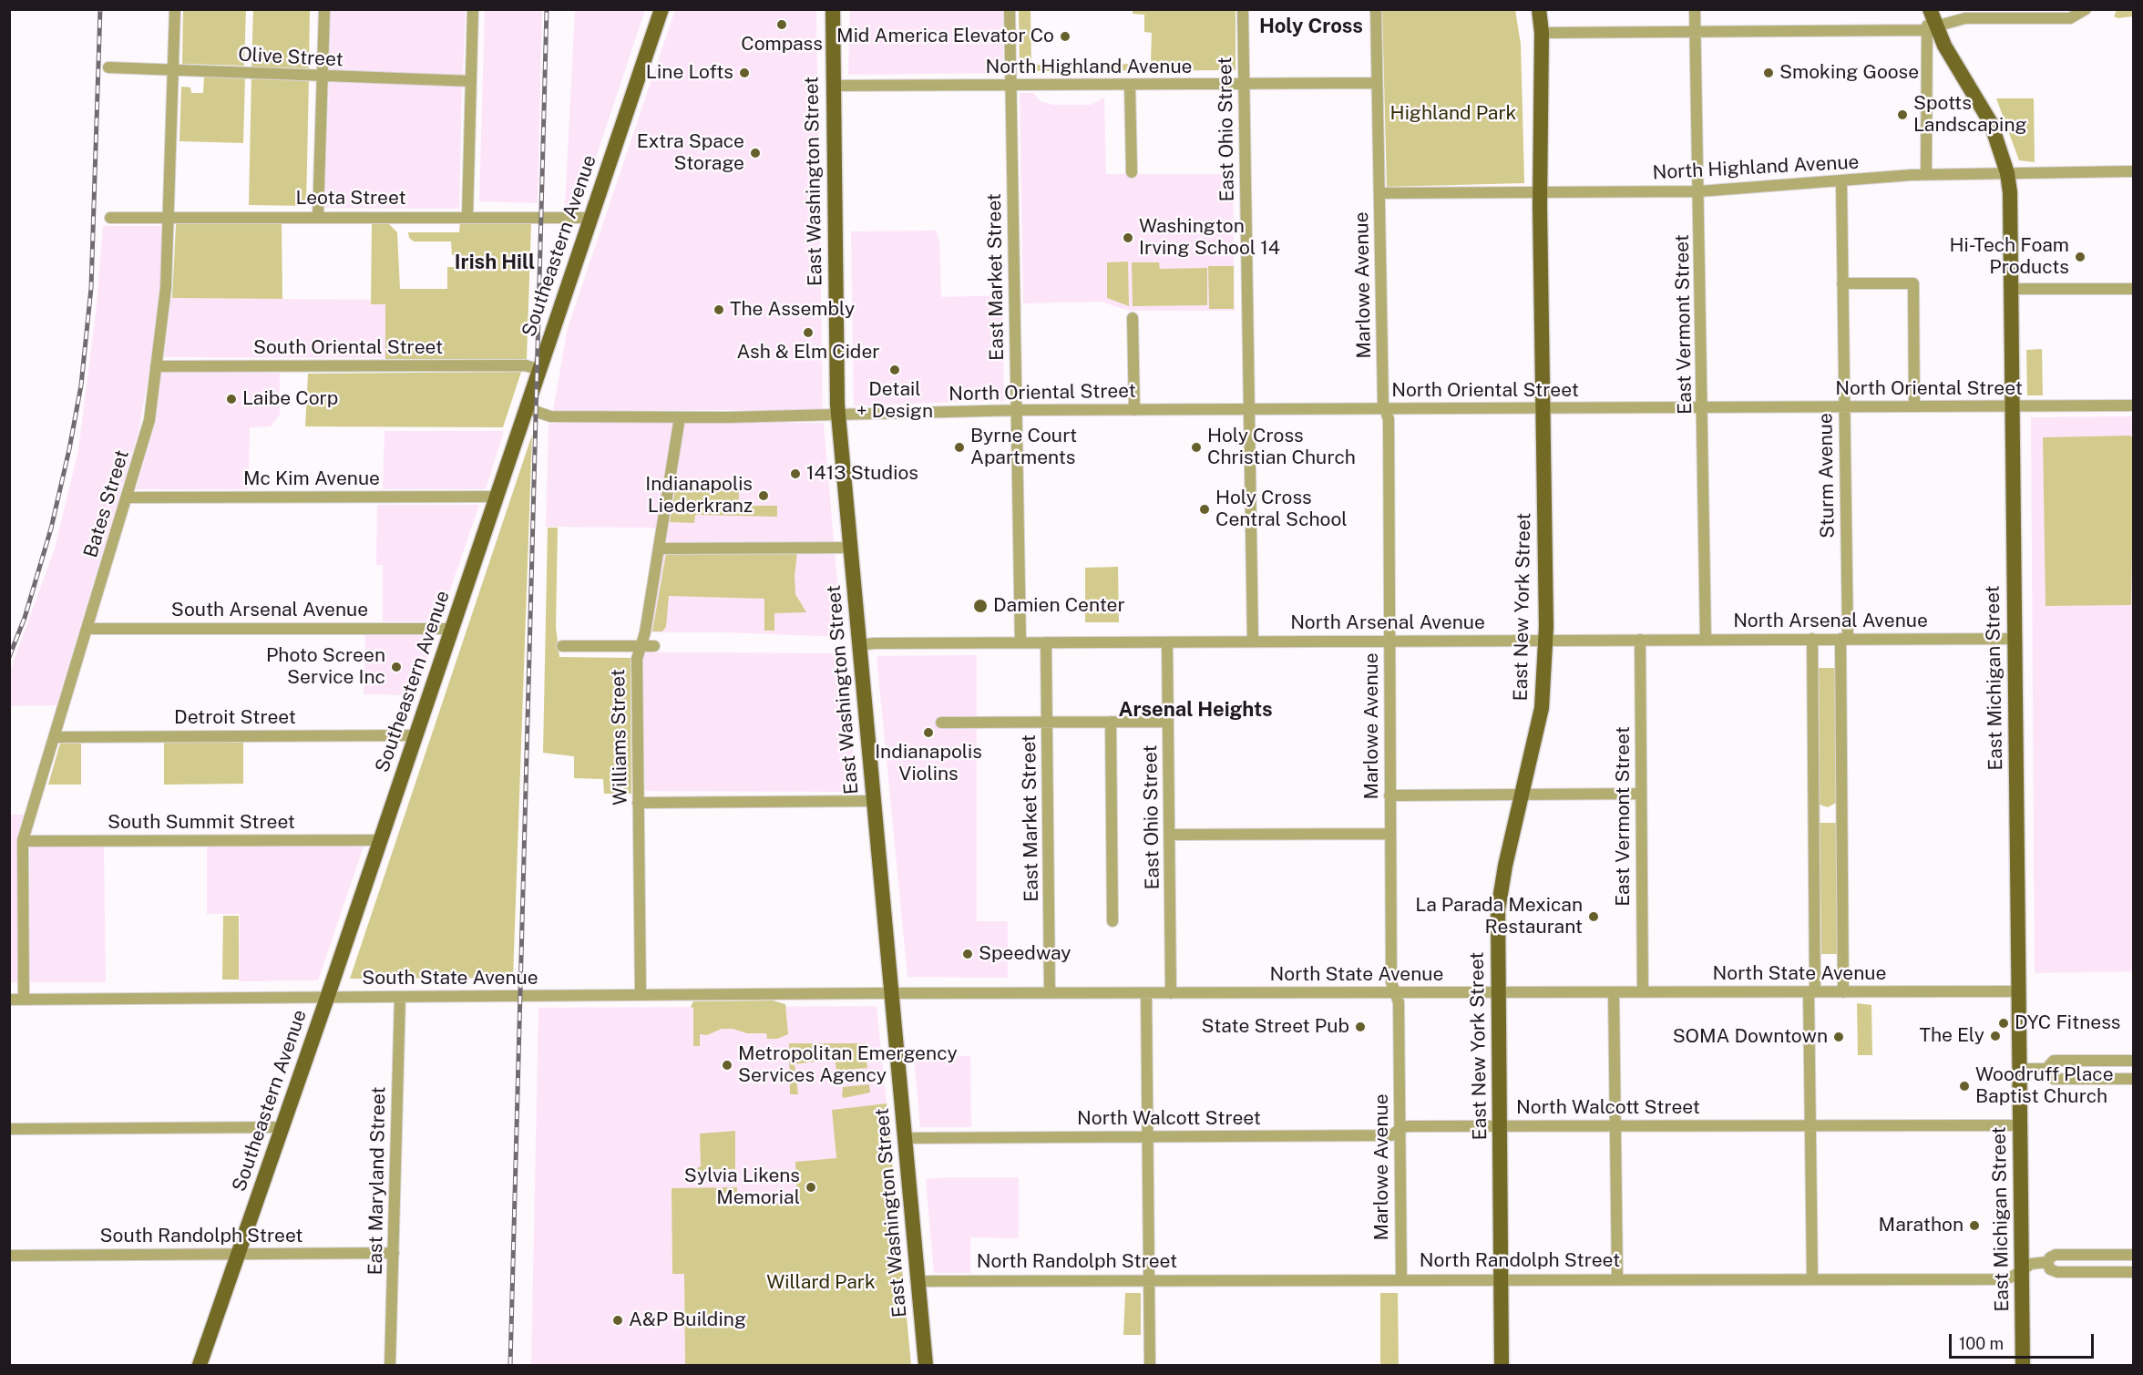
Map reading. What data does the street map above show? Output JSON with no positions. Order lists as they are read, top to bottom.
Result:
{
  "streets": {
    "main road": [
      "East Washington Street",
      "Southeastern Avenue",
      "East New York Street",
      "East Michigan Street"
    ],
    "street": [
      "Olive Street",
      "North Highland Avenue",
      "East Ohio Street",
      "Leota Street",
      "East Market Street",
      "Marlowe Avenue",
      "East Vermont Street",
      "South Oriental Street",
      "North Oriental Street",
      "Sturm Avenue",
      "Mc Kim Avenue",
      "Bates Street",
      "South Arsenal Avenue",
      "North Arsenal Avenue",
      "Detroit Street",
      "Williams Street",
      "South Summit Street",
      "North State Avenue",
      "South State Avenue",
      "North Walcott Street",
      "East Maryland Street",
      "South Randolph Street",
      "North Randolph Street"
    ]
  },
  "crossings": [
    ["Olive Street", "Bates Street"],
    ["North Highland Avenue", "East Ohio Street"],
    ["North Highland Avenue", "East Washington Street"],
    ["North Highland Avenue", "East Market Street"],
    ["North Highland Avenue", "Marlowe Avenue"],
    ["North Highland Avenue", "East Vermont Street"],
    ["North Highland Avenue", "Sturm Avenue"],
    ["North Highland Avenue", "East New York Street"],
    ["North Highland Avenue", "East Michigan Street"],
    ["East Ohio Street", "North Oriental Street"],
    ["East Ohio Street", "North Arsenal Avenue"],
    ["East Ohio Street", "North State Avenue"],
    ["East Washington Street", "North Oriental Street"],
    ["East Washington Street", "North Arsenal Avenue"],
    ["East Washington Street", "North State Avenue"],
    ["East Washington Street", "South State Avenue"],
    ["East Washington Street", "North Walcott Street"],
    ["East Washington Street", "North Randolph Street"],
    ["Leota Street", "Southeastern Avenue"],
    ["Leota Street", "Bates Street"],
    ["Southeastern Avenue", "South Oriental Street"],
    ["Southeastern Avenue", "Mc Kim Avenue"],
    ["Southeastern Avenue", "South Arsenal Avenue"],
    ["Southeastern Avenue", "Detroit Street"],
    ["Southeastern Avenue", "South Summit Street"],
    ["Southeastern Avenue", "South State Avenue"],
    ["Southeastern Avenue", "South Randolph Street"],
    ["East Market Street", "North Oriental Street"],
    ["East Market Street", "North Arsenal Avenue"],
    ["East Market Street", "North State Avenue"],
    ["Marlowe Avenue", "North Oriental Street"],
    ["Marlowe Avenue", "North Arsenal Avenue"],
    ["Marlowe Avenue", "North State Avenue"],
    ["Marlowe Avenue", "North Walcott Street"],
    ["Marlowe Avenue", "North Randolph Street"],
    ["East Vermont Street", "North Oriental Street"],
    ["East Vermont Street", "North Arsenal Avenue"],
    ["East Vermont Street", "North State Avenue"],
    ["South Oriental Street", "Bates Street"],
    ["North Oriental Street", "Sturm Avenue"],
    ["North Oriental Street", "East New York Street"],
    ["North Oriental Street", "East Michigan Street"],
    ["Sturm Avenue", "North Arsenal Avenue"],
    ["Sturm Avenue", "North State Avenue"],
    ["Mc Kim Avenue", "Bates Street"],
    ["Bates Street", "South Arsenal Avenue"],
    ["Bates Street", "Detroit Street"],
    ["Bates Street", "South Summit Street"],
    ["Bates Street", "South State Avenue"],
    ["East New York Street", "North Arsenal Avenue"],
    ["East New York Street", "North State Avenue"],
    ["East New York Street", "North Walcott Street"],
    ["East New York Street", "North Randolph Street"],
    ["North Arsenal Avenue", "East Michigan Street"],
    ["East Michigan Street", "North State Avenue"],
    ["East Michigan Street", "North Walcott Street"],
    ["East Michigan Street", "North Randolph Street"],
    ["Williams Street", "South State Avenue"],
    ["North State Avenue", "South State Avenue"],
    ["South State Avenue", "East Maryland Street"],
    ["East Maryland Street", "South Randolph Street"]
  ],
  "districts": ["Holy Cross", "Irish Hill", "Arsenal Heights"],
  "parks": ["Highland Park", "Willard Park"],
  "places": [
    "Compass",
    "Mid America Elevator Co",
    "Line Lofts",
    "Smoking Goose",
    "Spotts Landscaping",
    "Extra Space Storage",
    "Washington Irving School 14",
    "Hi-Tech Foam Products",
    "The Assembly",
    "Ash & Elm Cider",
    "Detail + Design",
    "Laibe Corp",
    "Byrne Court Apartments",
    "Holy Cross Christian Church",
    "1413 Studios",
    "Indianapolis Liederkranz",
    "Holy Cross Central School",
    "Damien Center",
    "Photo Screen Service Inc",
    "Indianapolis Violins",
    "La Parada Mexican Restaurant",
    "Speedway",
    "DYC Fitness",
    "State Street Pub",
    "The Ely",
    "SOMA Downtown",
    "Metropolitan Emergency Services Agency",
    "Woodruff Place Baptist Church",
    "Sylvia Likens Memorial",
    "Marathon",
    "A&P Building"
  ],
  "scale_bar": "100 m"
}
